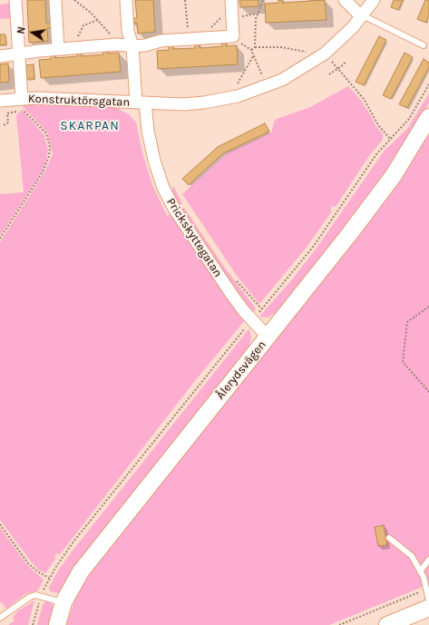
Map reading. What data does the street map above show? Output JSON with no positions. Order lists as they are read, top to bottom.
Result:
{
  "streets": {
    "main road": ["Ålerydsvägen"],
    "street": ["Konstruktörsgatan", "Prickskyttegatan"]
  },
  "crossings": [
    ["Konstruktörsgatan", "Prickskyttegatan"],
    ["Prickskyttegatan", "Ålerydsvägen"]
  ],
  "districts": ["SKARPAN"],
  "north": "left"
}
